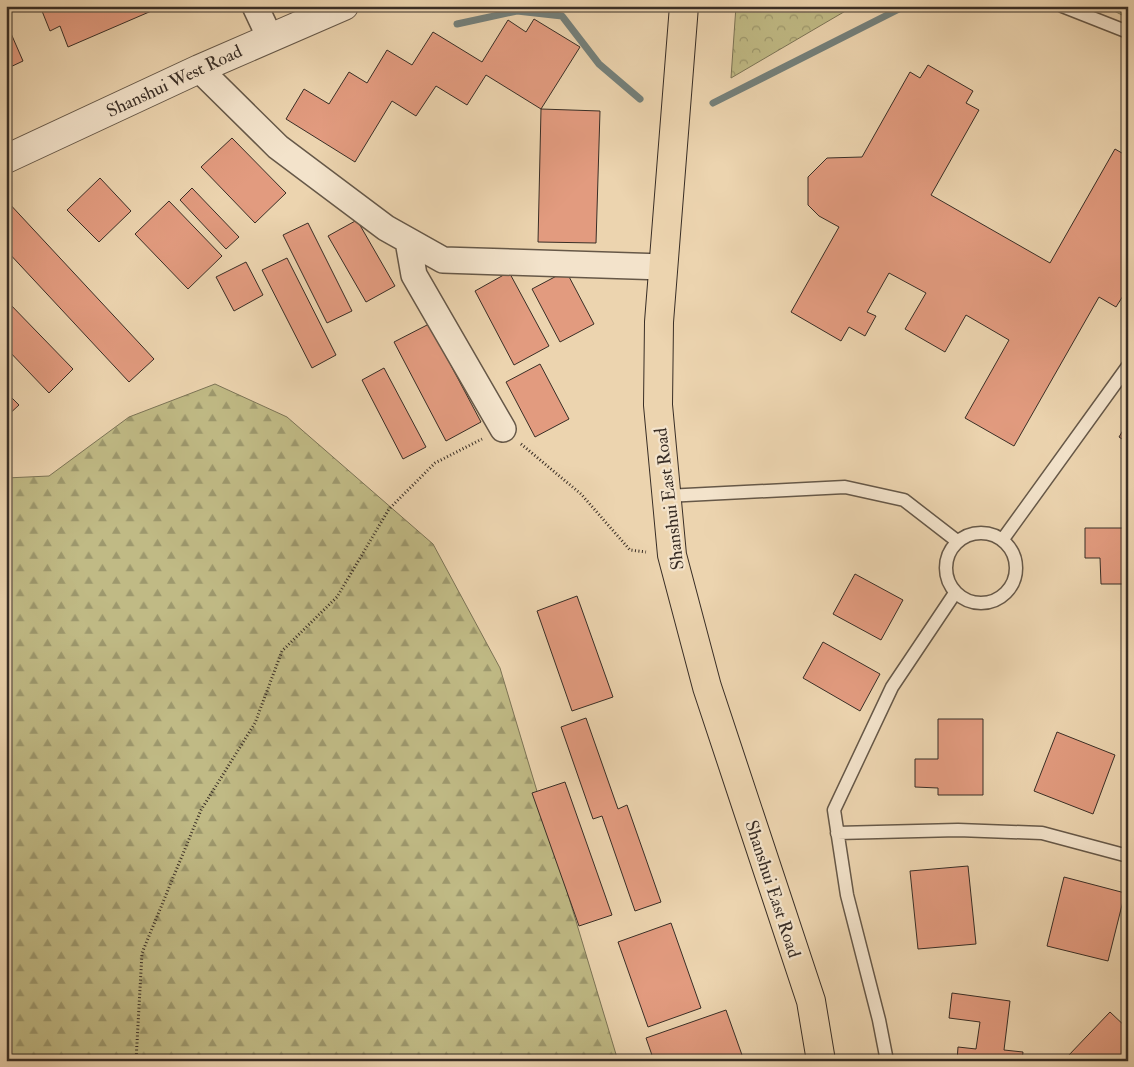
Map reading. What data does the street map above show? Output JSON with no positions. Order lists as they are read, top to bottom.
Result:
{
  "streets": {
    "highway": ["Shanshui East Road"],
    "street": ["Shanshui West Road"]
  }
}
